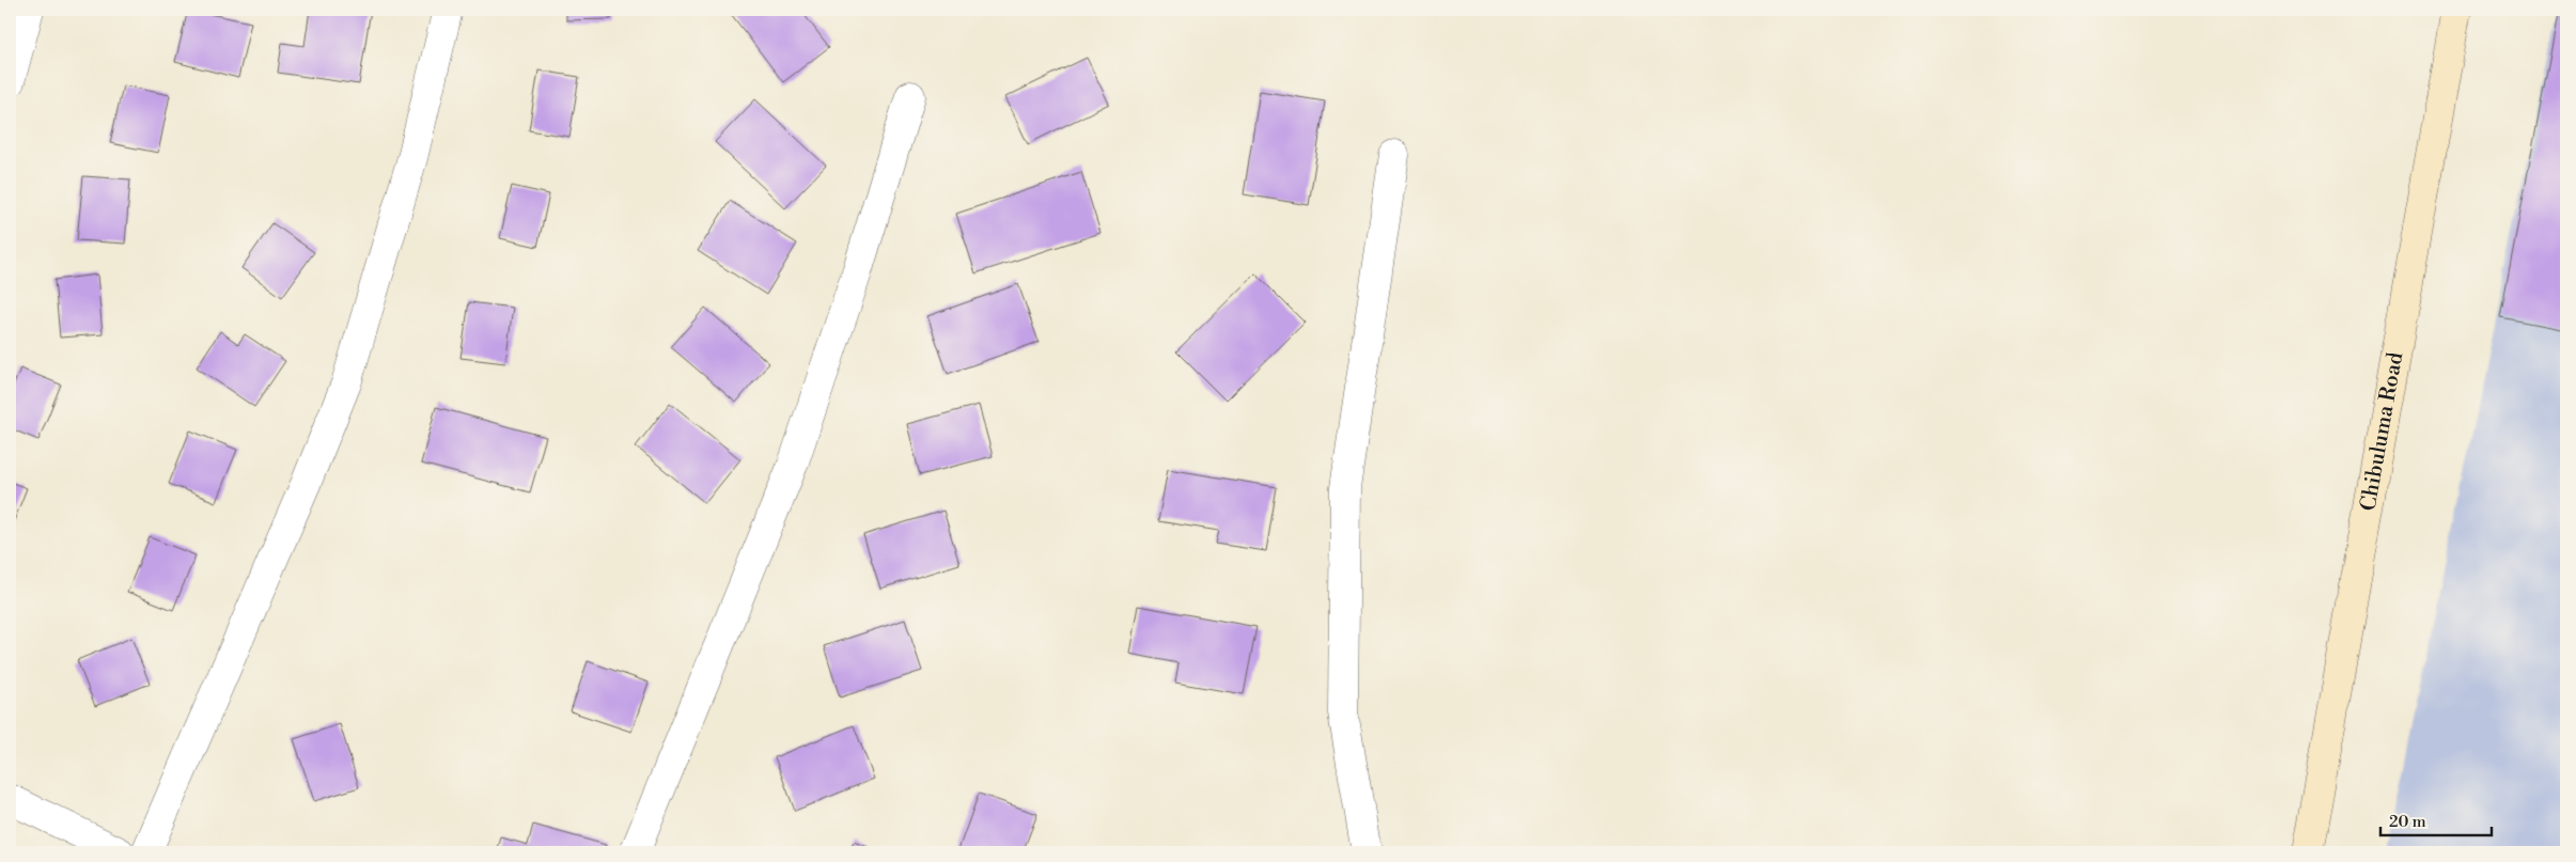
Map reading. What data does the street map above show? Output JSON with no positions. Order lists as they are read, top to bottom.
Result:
{
  "streets": {
    "main road": ["Chibuluma Road"]
  },
  "scale_bar": "20 m"
}
